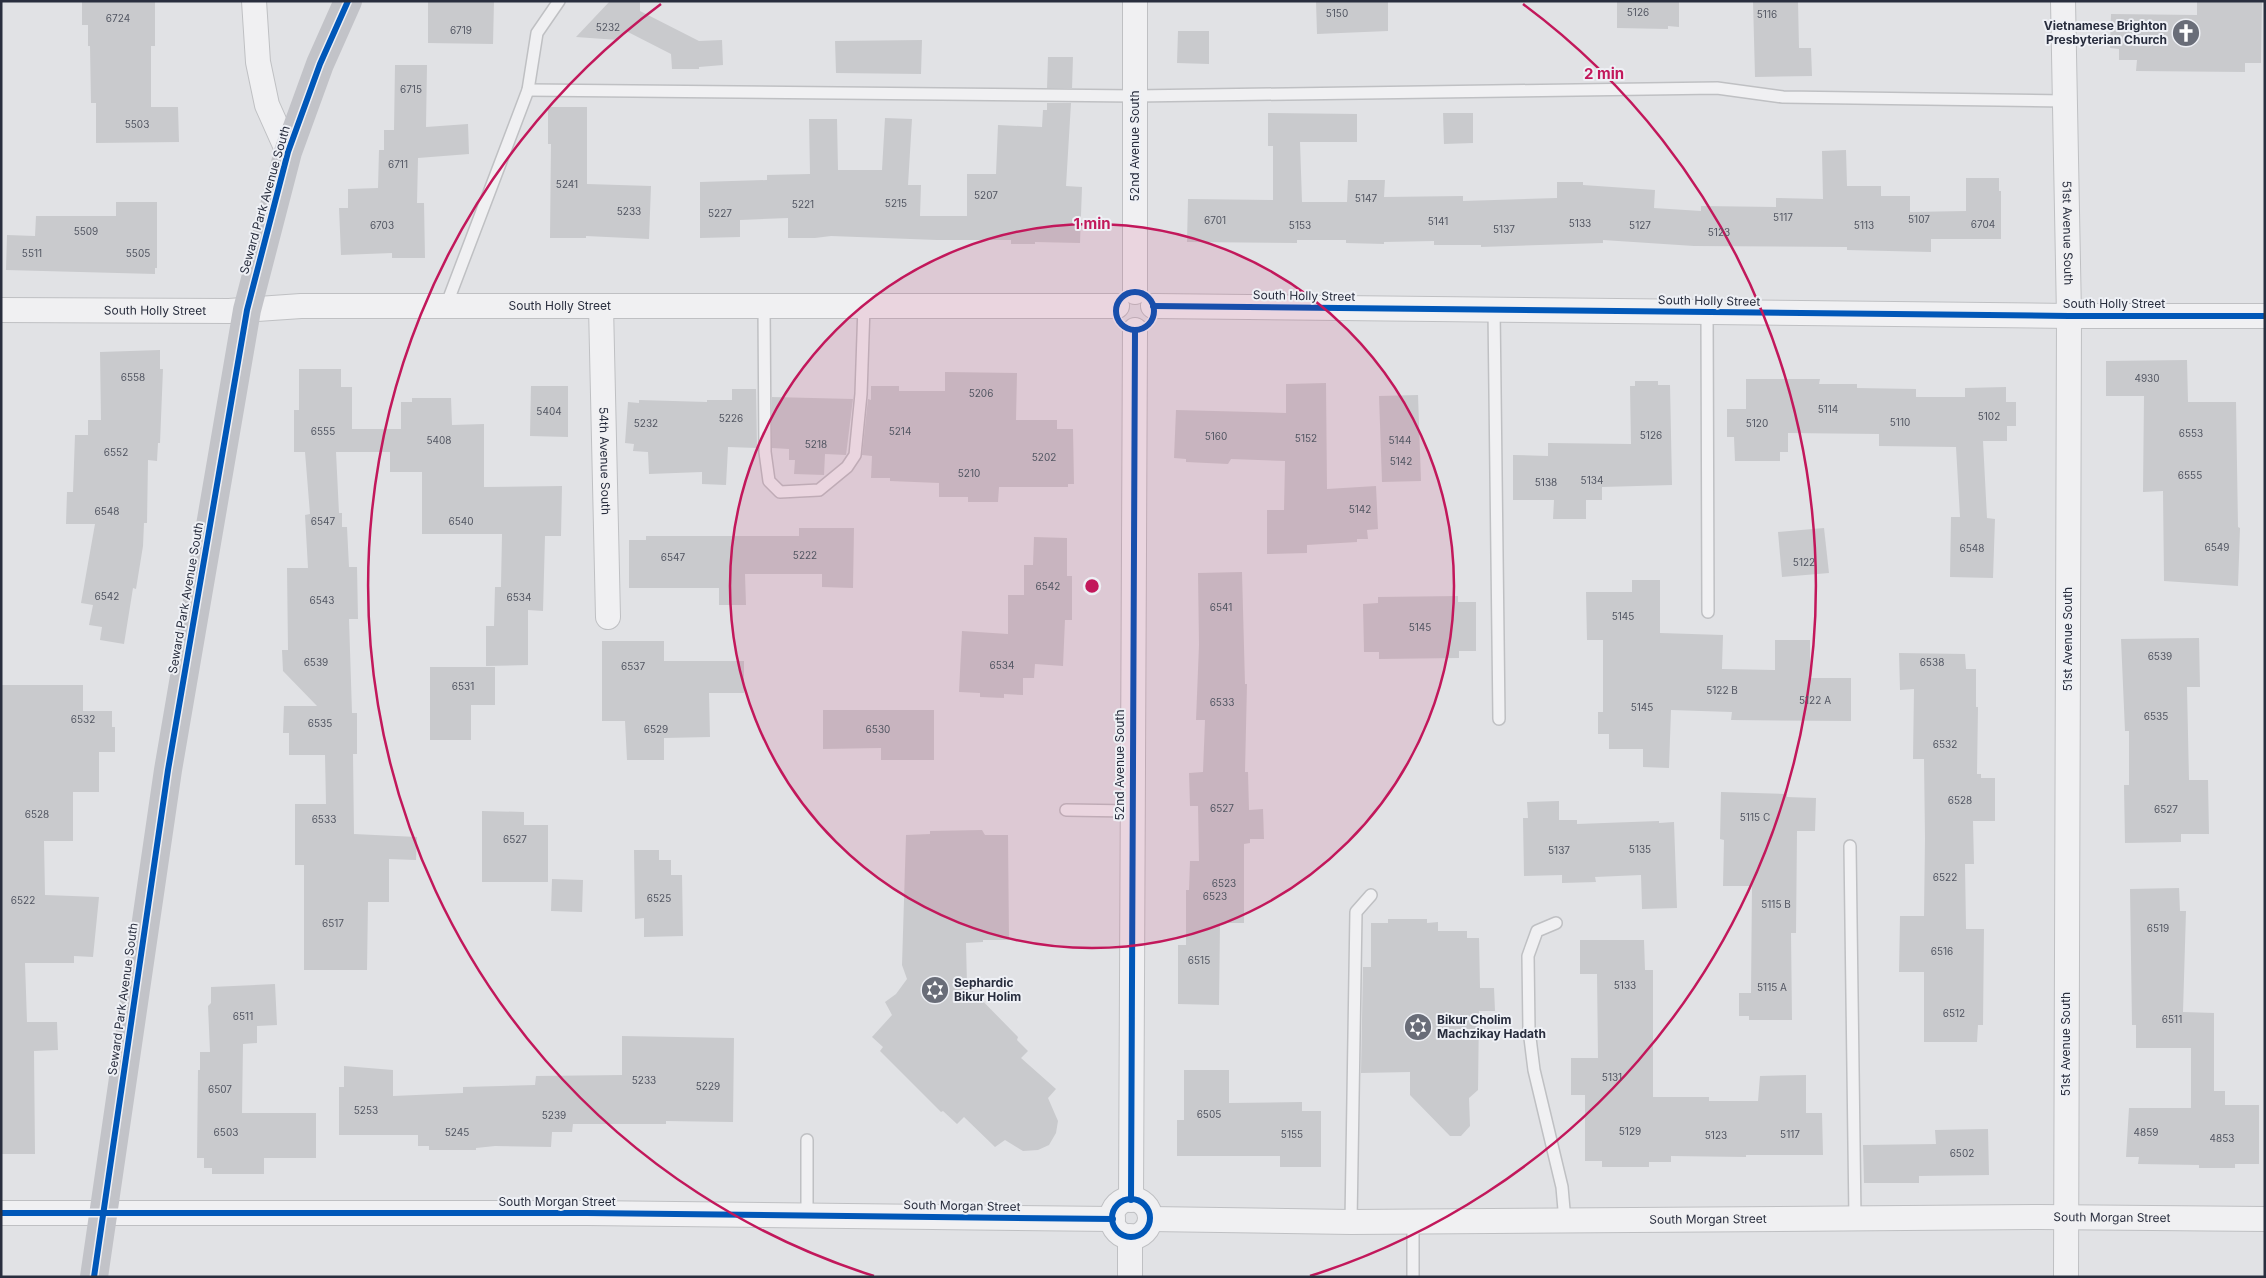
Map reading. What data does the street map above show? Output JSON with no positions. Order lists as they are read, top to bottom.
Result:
{
  "streets": {
    "main road": ["Seward Park Avenue South"],
    "street": [
      "52nd Avenue South",
      "51st Avenue South",
      "South Holly Street",
      "54th Avenue South",
      "South Morgan Street"
    ]
  },
  "crossings": [
    ["52nd Avenue South", "South Holly Street"],
    ["52nd Avenue South", "South Morgan Street"],
    ["Seward Park Avenue South", "South Holly Street"],
    ["Seward Park Avenue South", "South Morgan Street"],
    ["51st Avenue South", "South Holly Street"],
    ["51st Avenue South", "South Morgan Street"],
    ["South Holly Street", "54th Avenue South"]
  ],
  "places": {
    "church": ["Vietnamese Brighton Presbyterian Church"],
    "synagogue": ["Sephardic Bikur Holim", "Bikur Cholim Machzikay Hadath"]
  },
  "house_numbers": [
    "5126",
    "5150",
    "5116",
    "6724",
    "5232",
    "6719",
    "6715",
    "5503",
    "6711",
    "5241",
    "5207",
    "5147",
    "5215",
    "5221",
    "5233",
    "5227",
    "5117",
    "5107",
    "6701",
    "5141",
    "5133",
    "6704",
    "6703",
    "5153",
    "5127",
    "5113",
    "5137",
    "5509",
    "5123",
    "5511",
    "5505",
    "6558",
    "4930",
    "5206",
    "5114",
    "5404",
    "5102",
    "5226",
    "5110",
    "5232",
    "5120",
    "6555",
    "5214",
    "6553",
    "5126",
    "5160",
    "5152",
    "5408",
    "5144",
    "5218",
    "6552",
    "5202",
    "5142",
    "5210",
    "6555",
    "5134",
    "5138",
    "5142",
    "6548",
    "6547",
    "6540",
    "6549",
    "6548",
    "5222",
    "6547",
    "5122",
    "6542",
    "6542",
    "6534",
    "6543",
    "6541",
    "5145",
    "5145",
    "6539",
    "6539",
    "6538",
    "6534",
    "6537",
    "6531",
    "5122 B",
    "5122 A",
    "6533",
    "5145",
    "6535",
    "6532",
    "6535",
    "6529",
    "6530",
    "6532",
    "6528",
    "6527",
    "6527",
    "6528",
    "5115 C",
    "6533",
    "6527",
    "5135",
    "5137",
    "6522",
    "6523",
    "6523",
    "6525",
    "6522",
    "5115 B",
    "6517",
    "6519",
    "6516",
    "6515",
    "5133",
    "5115 A",
    "6512",
    "6511",
    "6511",
    "5131",
    "5233",
    "5229",
    "6507",
    "5253",
    "6505",
    "5239",
    "5129",
    "6503",
    "5245",
    "4859",
    "5155",
    "5117",
    "5123",
    "4853",
    "6502"
  ],
  "rings": ["2 min", "1 min"]
}
